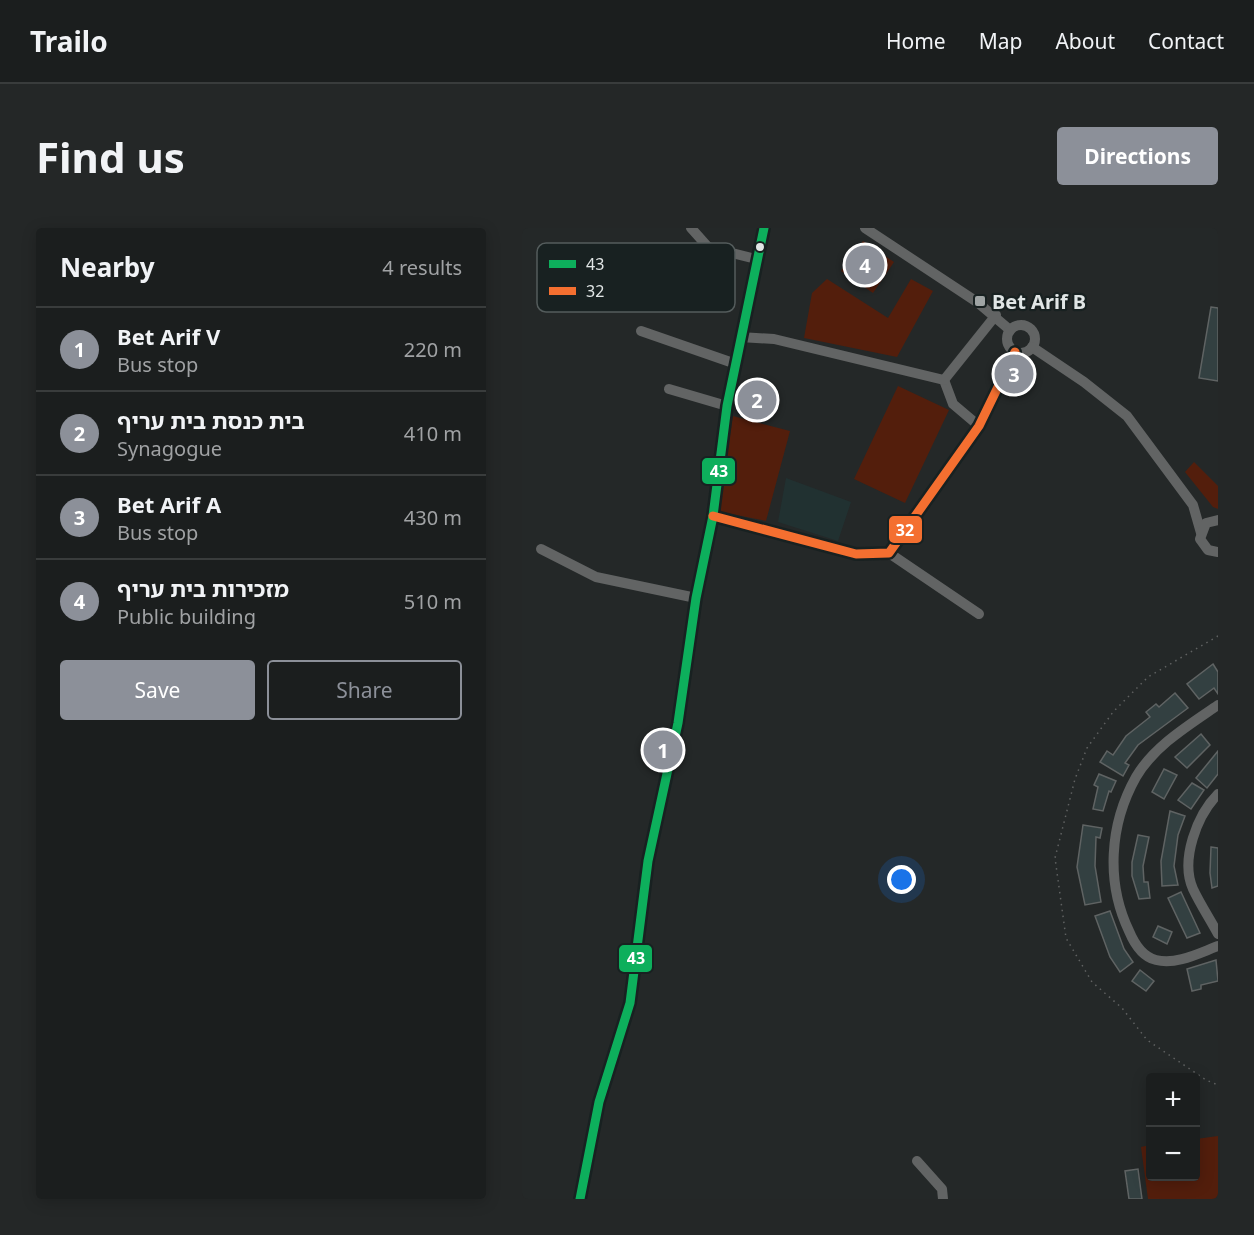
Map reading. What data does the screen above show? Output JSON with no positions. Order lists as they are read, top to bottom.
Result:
{
  "places": {
    "transit": ["Bet Arif B"]
  },
  "lines": ["transit line 43", "transit line 32"],
  "legend": ["43", "32"],
  "page": {
    "header": "Trailo",
    "nav": [
      "Home",
      "Map",
      "About",
      "Contact"
    ],
    "buttons": [
      "Directions",
      ["Save", "Share"]
    ],
    "title": "Find us",
    "heading": ["Nearby", "4 results"],
    "pins": [
      "4",
      "3",
      "2",
      "1"
    ],
    "list": [
      {
        "mark": "1",
        "name": "Bet Arif V",
        "note": "Bus stop",
        "value": "220 m"
      },
      {
        "mark": "2",
        "name": "בית כנסת בית עריף",
        "note": "Synagogue",
        "value": "410 m"
      },
      {
        "mark": "3",
        "name": "Bet Arif A",
        "note": "Bus stop",
        "value": "430 m"
      },
      {
        "mark": "4",
        "name": "מזכירות בית עריף",
        "note": "Public building",
        "value": "510 m"
      }
    ],
    "map_buttons": ["+", "−"]
  }
}
